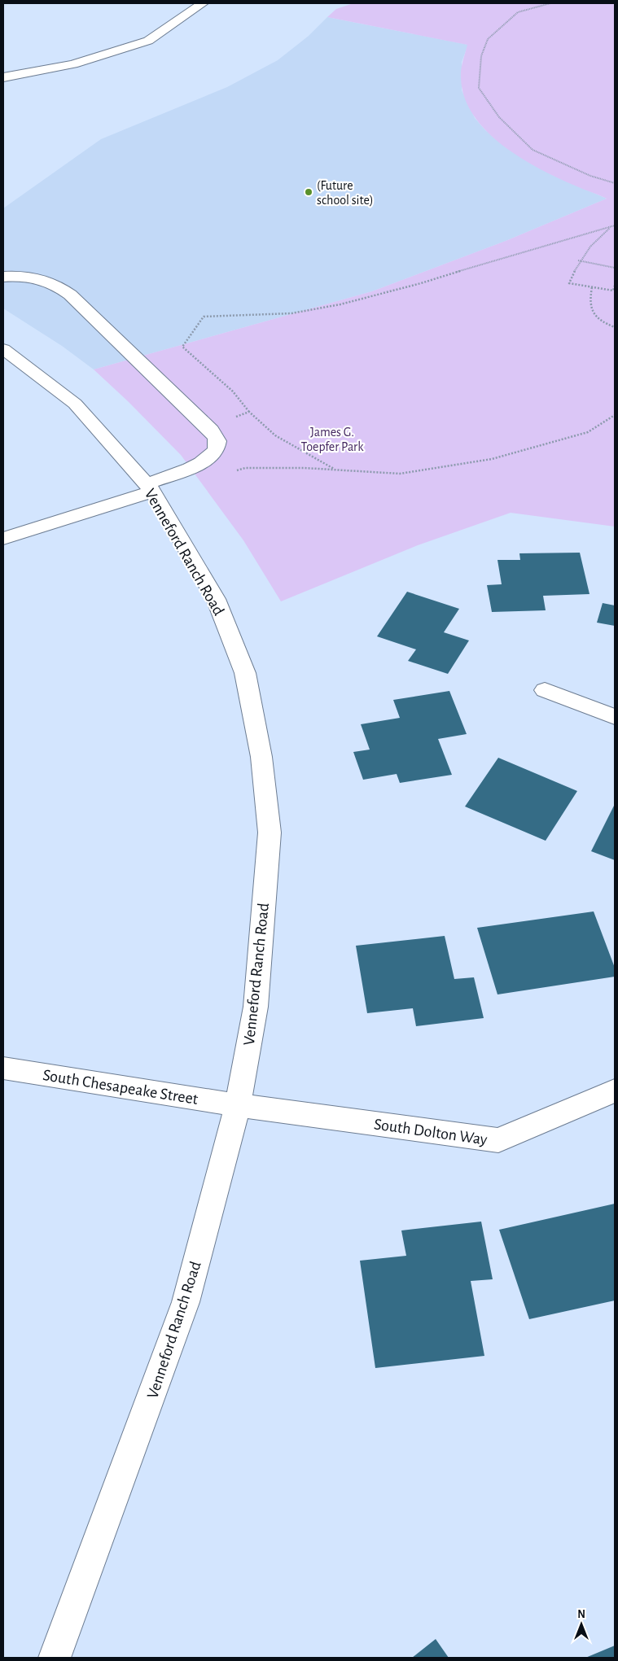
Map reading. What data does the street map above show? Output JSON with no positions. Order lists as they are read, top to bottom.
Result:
{
  "streets": {
    "street": ["Venneford Ranch Road", "South Chesapeake Street", "South Dolton Way"]
  },
  "crossings": [
    ["Venneford Ranch Road", "South Chesapeake Street"],
    ["Venneford Ranch Road", "South Dolton Way"],
    ["South Chesapeake Street", "South Dolton Way"]
  ],
  "parks": ["James G. Toepfer Park"],
  "places": ["(Future school site)"],
  "north": "top"
}
